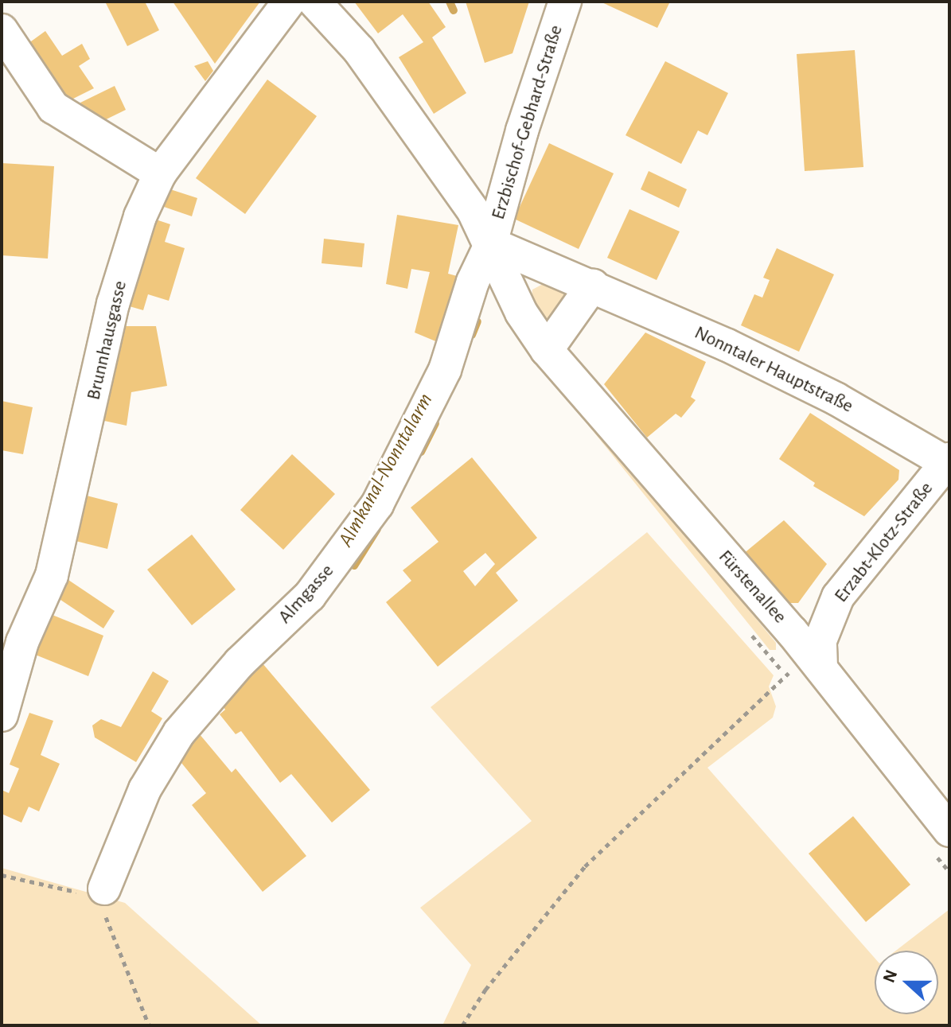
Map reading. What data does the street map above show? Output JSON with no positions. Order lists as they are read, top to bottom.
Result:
{
  "streets": {
    "street": [
      "Erzbischof-Gebhard-Straße",
      "Brunnhausgasse",
      "Nonntaler Hauptstraße",
      "Erzabt-Klotz-Straße",
      "Fürstenallee",
      "Almgasse"
    ]
  },
  "crossings": [
    ["Erzbischof-Gebhard-Straße", "Nonntaler Hauptstraße"],
    ["Erzbischof-Gebhard-Straße", "Fürstenallee"],
    ["Erzbischof-Gebhard-Straße", "Almgasse"],
    ["Nonntaler Hauptstraße", "Erzabt-Klotz-Straße"],
    ["Nonntaler Hauptstraße", "Fürstenallee"],
    ["Nonntaler Hauptstraße", "Almgasse"],
    ["Erzabt-Klotz-Straße", "Fürstenallee"],
    ["Fürstenallee", "Almgasse"]
  ],
  "water": ["Almkanal-Nonntalarm"],
  "north": "left"
}
